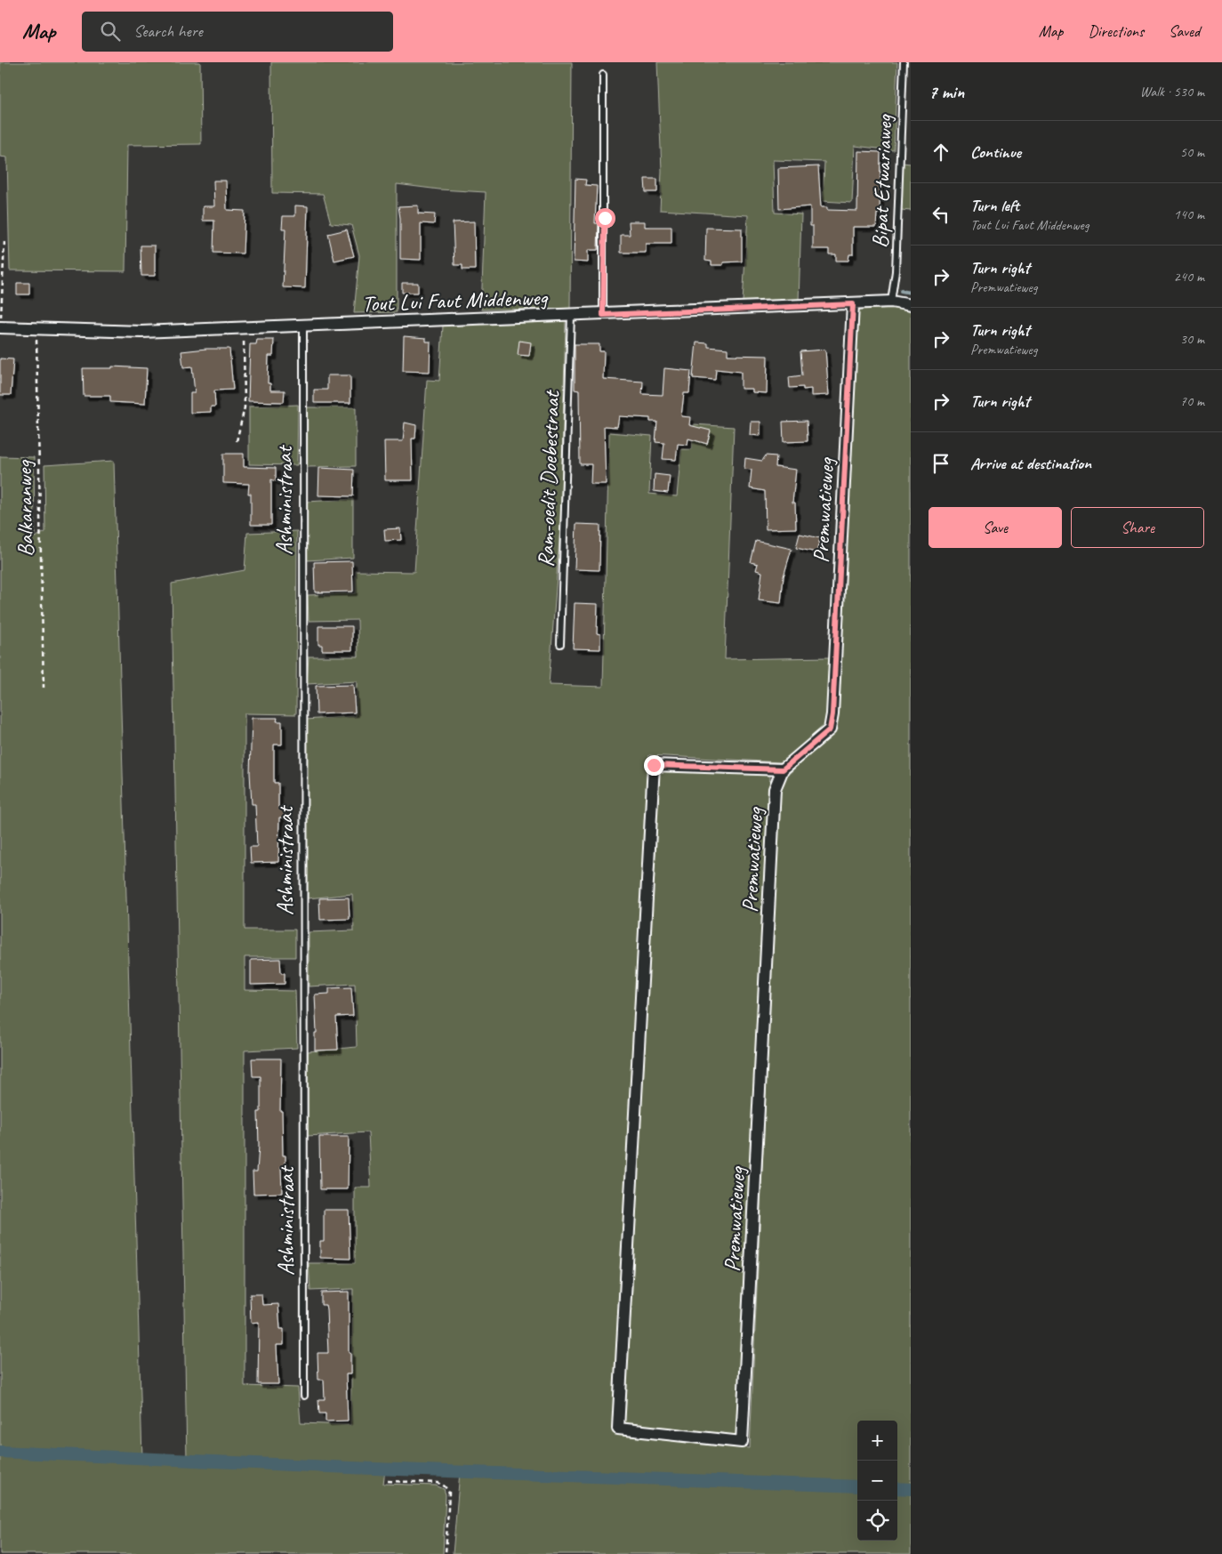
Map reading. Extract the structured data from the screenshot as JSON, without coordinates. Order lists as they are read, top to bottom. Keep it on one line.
{"streets":{"street":["Tout Lui Faut Middenweg","Premwatieweg"],"lane":["Bipat Etwariaweg","Ram-oedit Doebestraat","Ashministraat"],"path":["Balkaranweg"]},"crossings":[["Bipat Etwariaweg","Tout Lui Faut Middenweg"],["Tout Lui Faut Middenweg","Ram-oedit Doebestraat"],["Tout Lui Faut Middenweg","Ashministraat"],["Tout Lui Faut Middenweg","Balkaranweg"],["Tout Lui Faut Middenweg","Premwatieweg"]],"page":{"header":"Map","search":"Search here","nav":["Map","Directions","Saved"],"heading":["7 min","Walk · 530 m"],"list":[["Continue","50 m"],["Turn left","Tout Lui Faut Middenweg","140 m"],["Turn right","Premwatieweg","240 m"],["Turn right","Premwatieweg","30 m"],["Turn right","70 m"],"Arrive at destination"],"buttons":["Save","Share"],"map_buttons":["+","−"]}}
